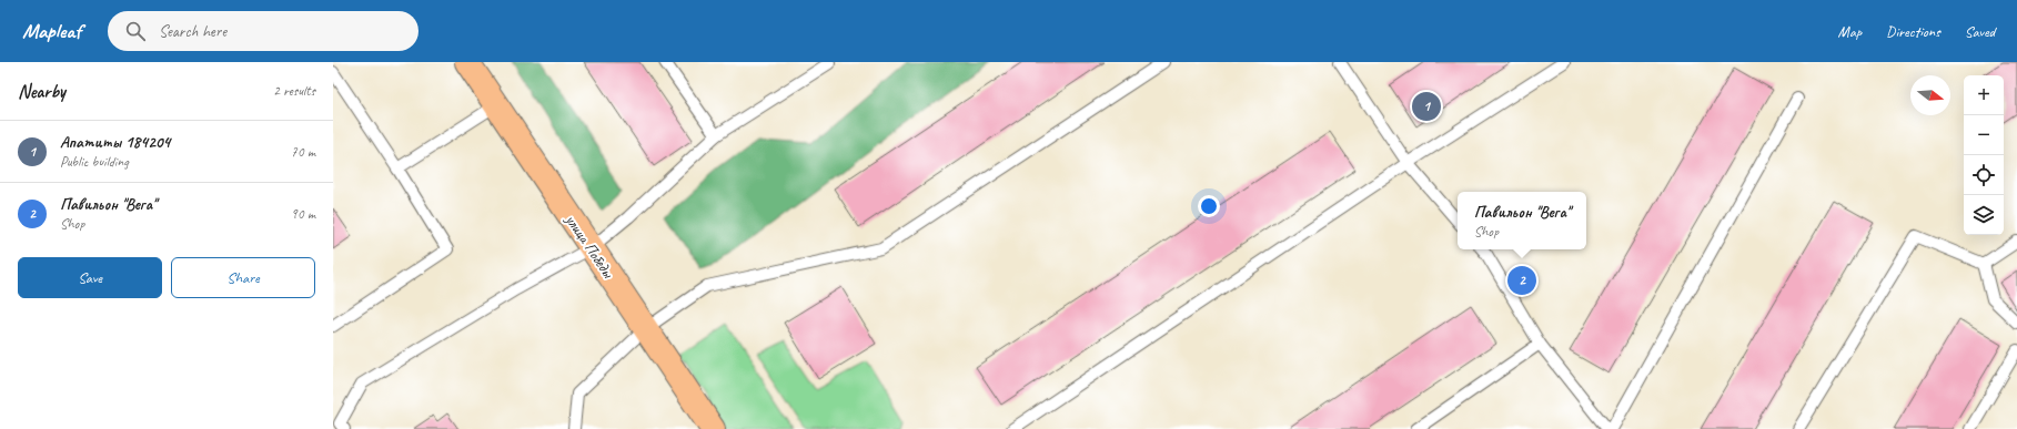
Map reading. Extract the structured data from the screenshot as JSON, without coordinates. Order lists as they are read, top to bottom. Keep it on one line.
{"streets":{"main road":["улица Победы"]},"north":"right","page":{"header":"Mapleaf","search":"Search here","nav":["Map","Directions","Saved"],"heading":["Nearby","2 results"],"map_buttons":["+","−"],"pins":["1","2"],"list":[{"mark":"1","name":"Апатиты 184204","note":"Public building","value":"70 m"},{"mark":"2","name":"Павильон \"Вега\"","note":"Shop","value":"90 m"}],"popup":["Павильон \"Вега\"","Shop"],"buttons":["Save","Share"]}}
